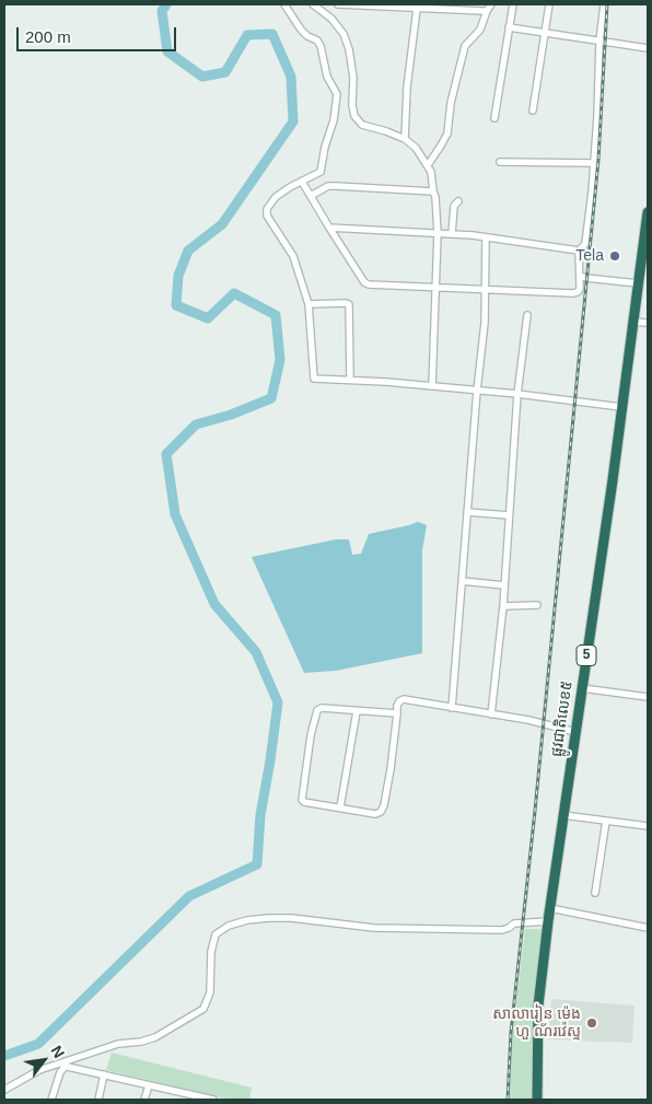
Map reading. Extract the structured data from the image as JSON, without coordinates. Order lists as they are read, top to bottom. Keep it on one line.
{"streets":{"highway":["5","ផ្លូវជាតិលេខ៥"]},"places":["Tela","សាលារៀន ម៉េង ហួ ណ័រវ៉េស្ទ"],"scale_bar":"200 m","north":"top right"}
